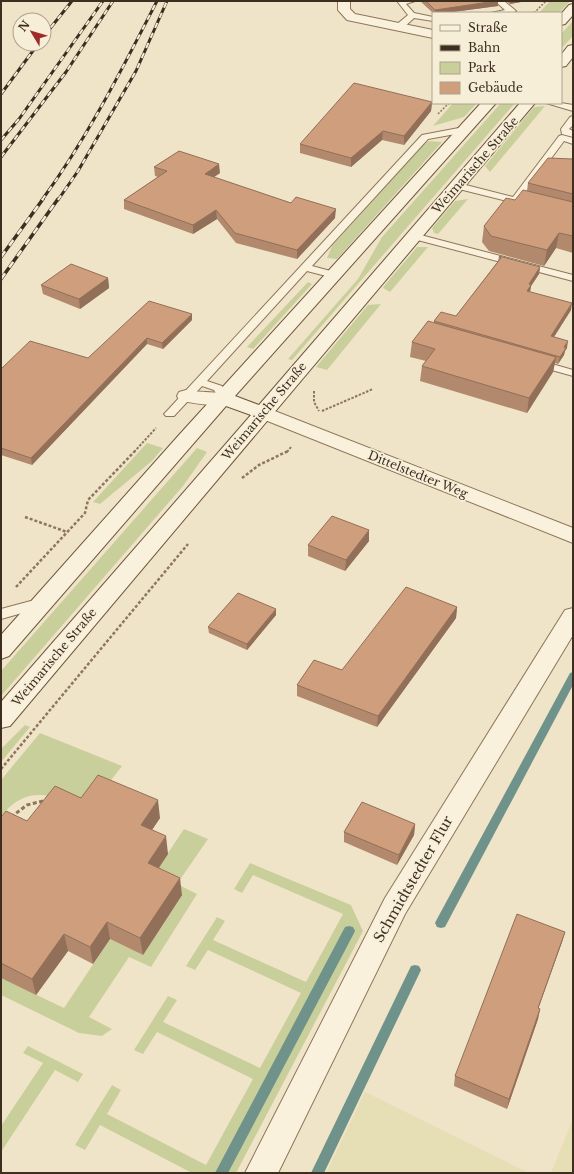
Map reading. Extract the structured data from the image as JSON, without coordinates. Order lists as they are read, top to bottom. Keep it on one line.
{"streets":{"main road":["Weimarische Straße","Dittelstedter Weg","Schmidtstedter Flur"]},"crossings":[["Weimarische Straße","Dittelstedter Weg"]],"legend":["Straße","Bahn","Park","Gebäude"],"north":"top left"}
